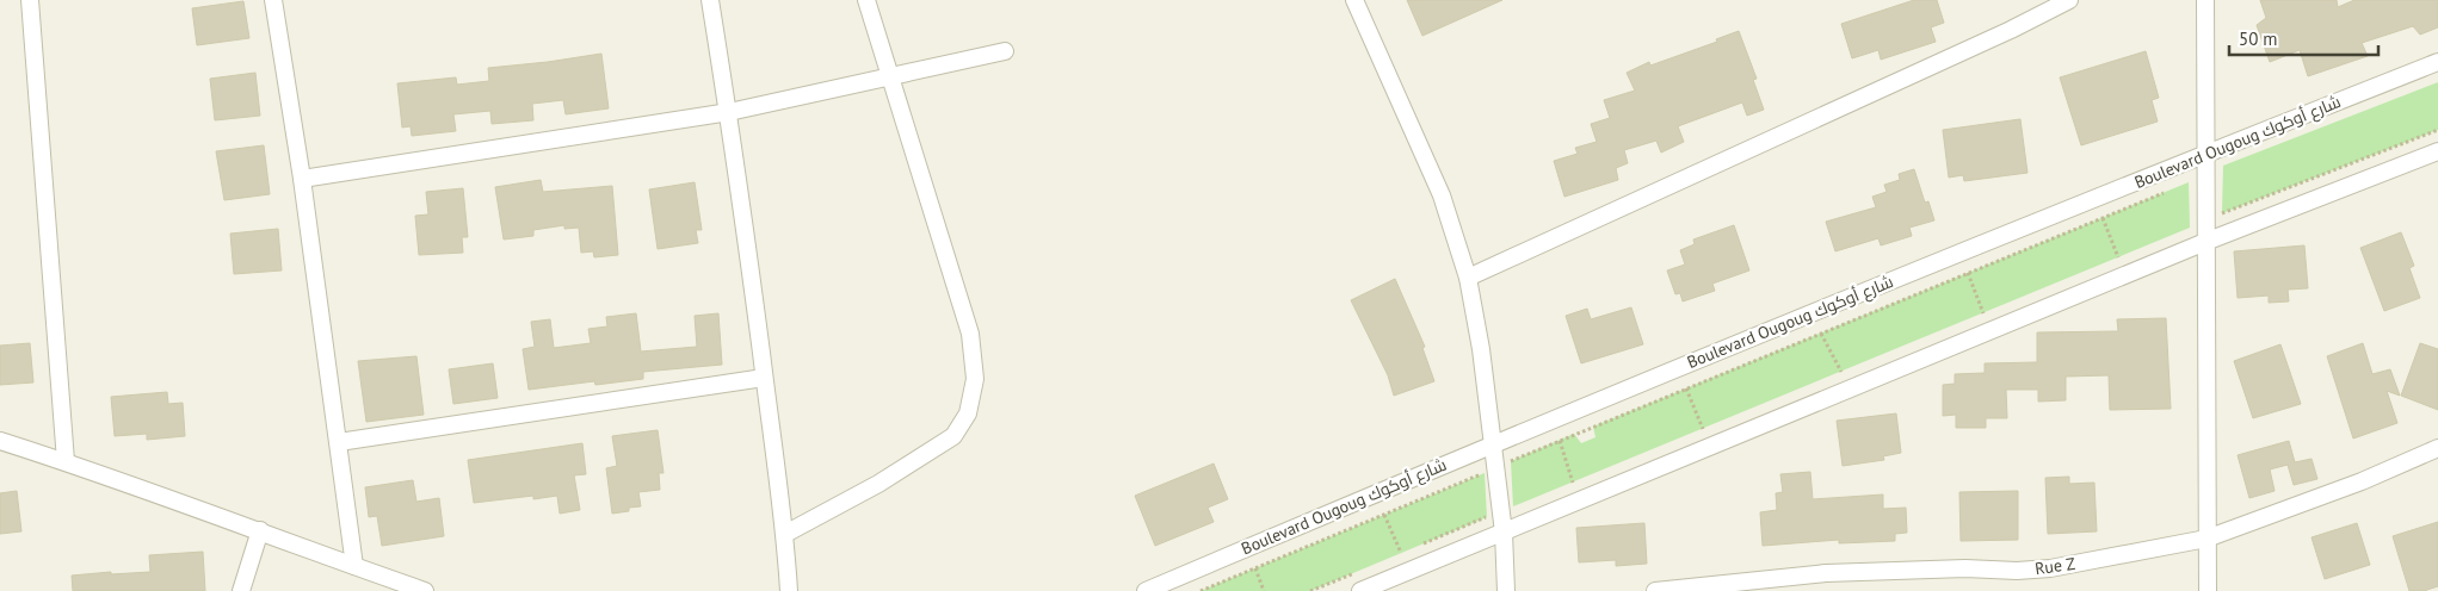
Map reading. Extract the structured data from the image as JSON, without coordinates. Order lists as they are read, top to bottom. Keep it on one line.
{"streets":{"street":["Boulevard Ougoug شارع أوكوك","Rue Z"]},"scale_bar":"50 m"}
